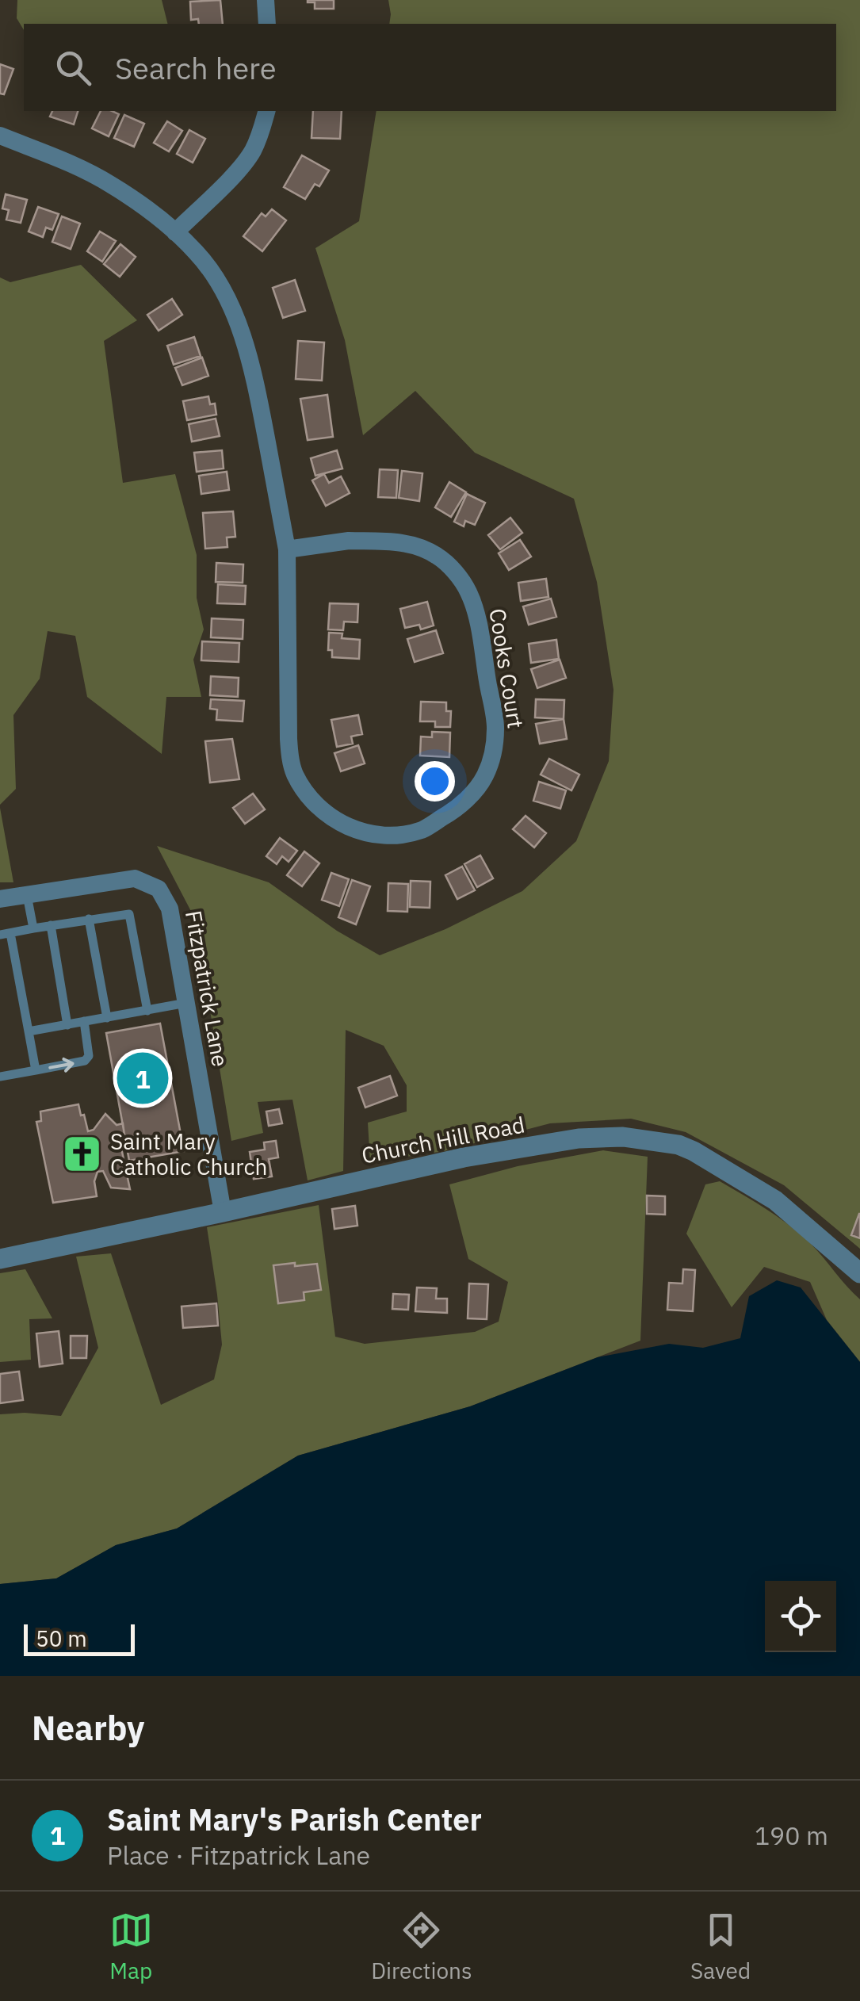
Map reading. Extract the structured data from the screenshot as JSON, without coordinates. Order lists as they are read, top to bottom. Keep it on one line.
{"streets":{"street":["Cooks Court","Fitzpatrick Lane","Church Hill Road"]},"crossings":[["Fitzpatrick Lane","Church Hill Road"]],"places":{"church":["Saint Mary Catholic Church"]},"scale_bar":"50 m","page":{"search":"Search here","pins":"1","scale":"50 m","heading":"Nearby","list":[{"mark":"1","name":"Saint Mary's Parish Center","note":"Place · Fitzpatrick Lane","value":"190 m"}],"nav":["Map","Directions","Saved"]}}
